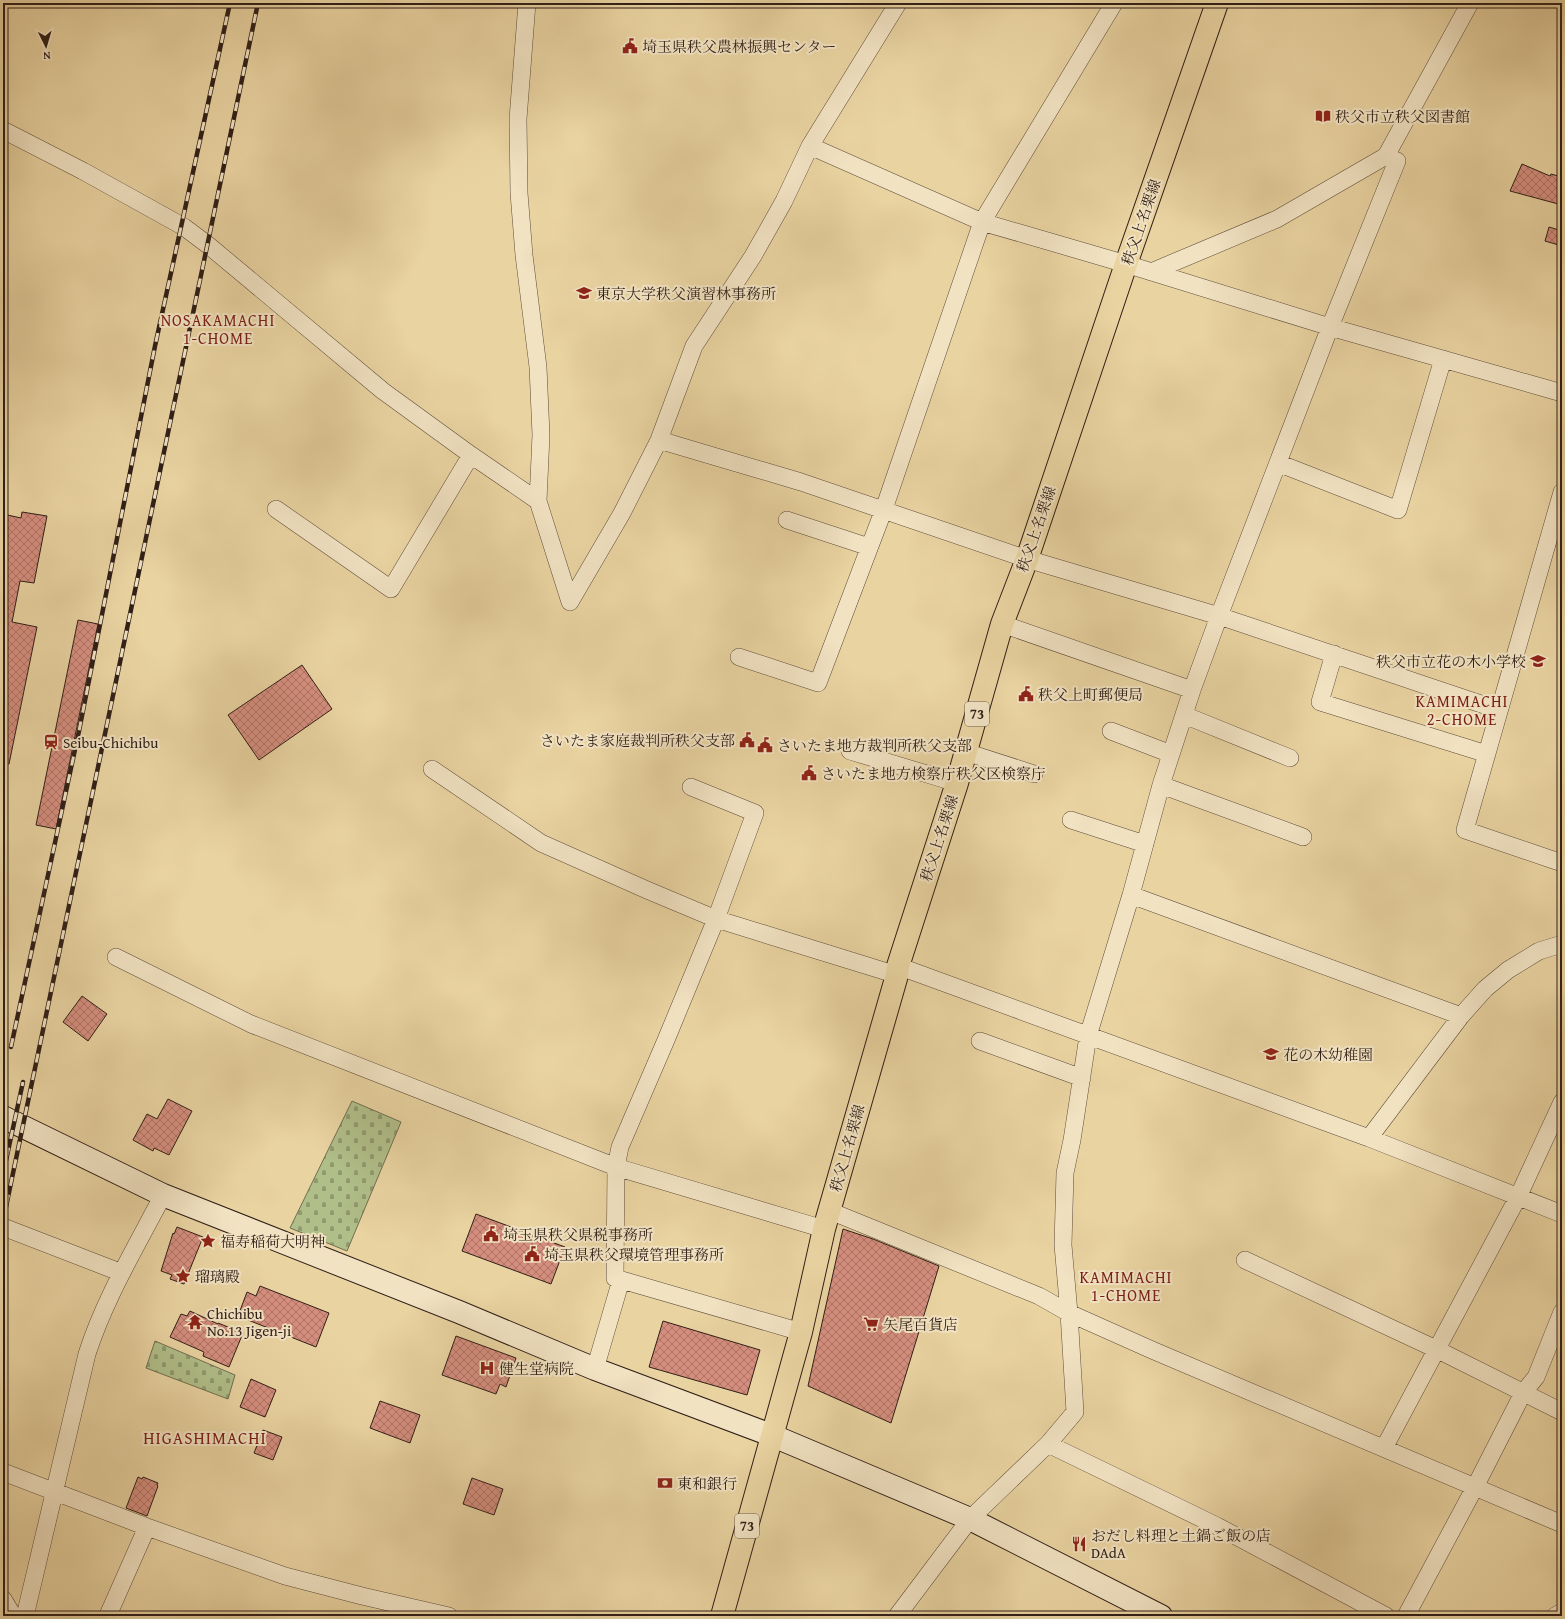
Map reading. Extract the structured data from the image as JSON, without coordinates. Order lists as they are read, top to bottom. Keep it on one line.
{"streets":{"main road":["秩父上名栗線","73"]},"districts":["NOSAKAMACHI 1-CHOME","KAMIMACHI 2-CHOME","KAMIMACHI 1-CHOME","HIGASHIMACHI"],"places":{"public building":["埼玉県秩父農林振興センター","秩父上町郵便局","さいたま家庭裁判所秩父支部","さいたま地方裁判所秩父支部","さいたま地方検察庁秩父区検察庁","埼玉県秩父県税事務所","埼玉県秩父環境管理事務所"],"library":["秩父市立秩父図書館"],"school or university":["東京大学秩父演習林事務所","秩父市立花の木小学校","花の木幼稚園"],"station":["Seibu-Chichibu"],"place":["福寿稲荷大明神","瑠璃殿"],"temple":["Chichibu No.13 Jigen-ji"],"supermarket":["矢尾百貨店"],"hospital":["健生堂病院"],"bank":["東和銀行"],"restaurant":["おだし料理と土鍋ご飯の店 DAdA"]},"north":"bottom"}
